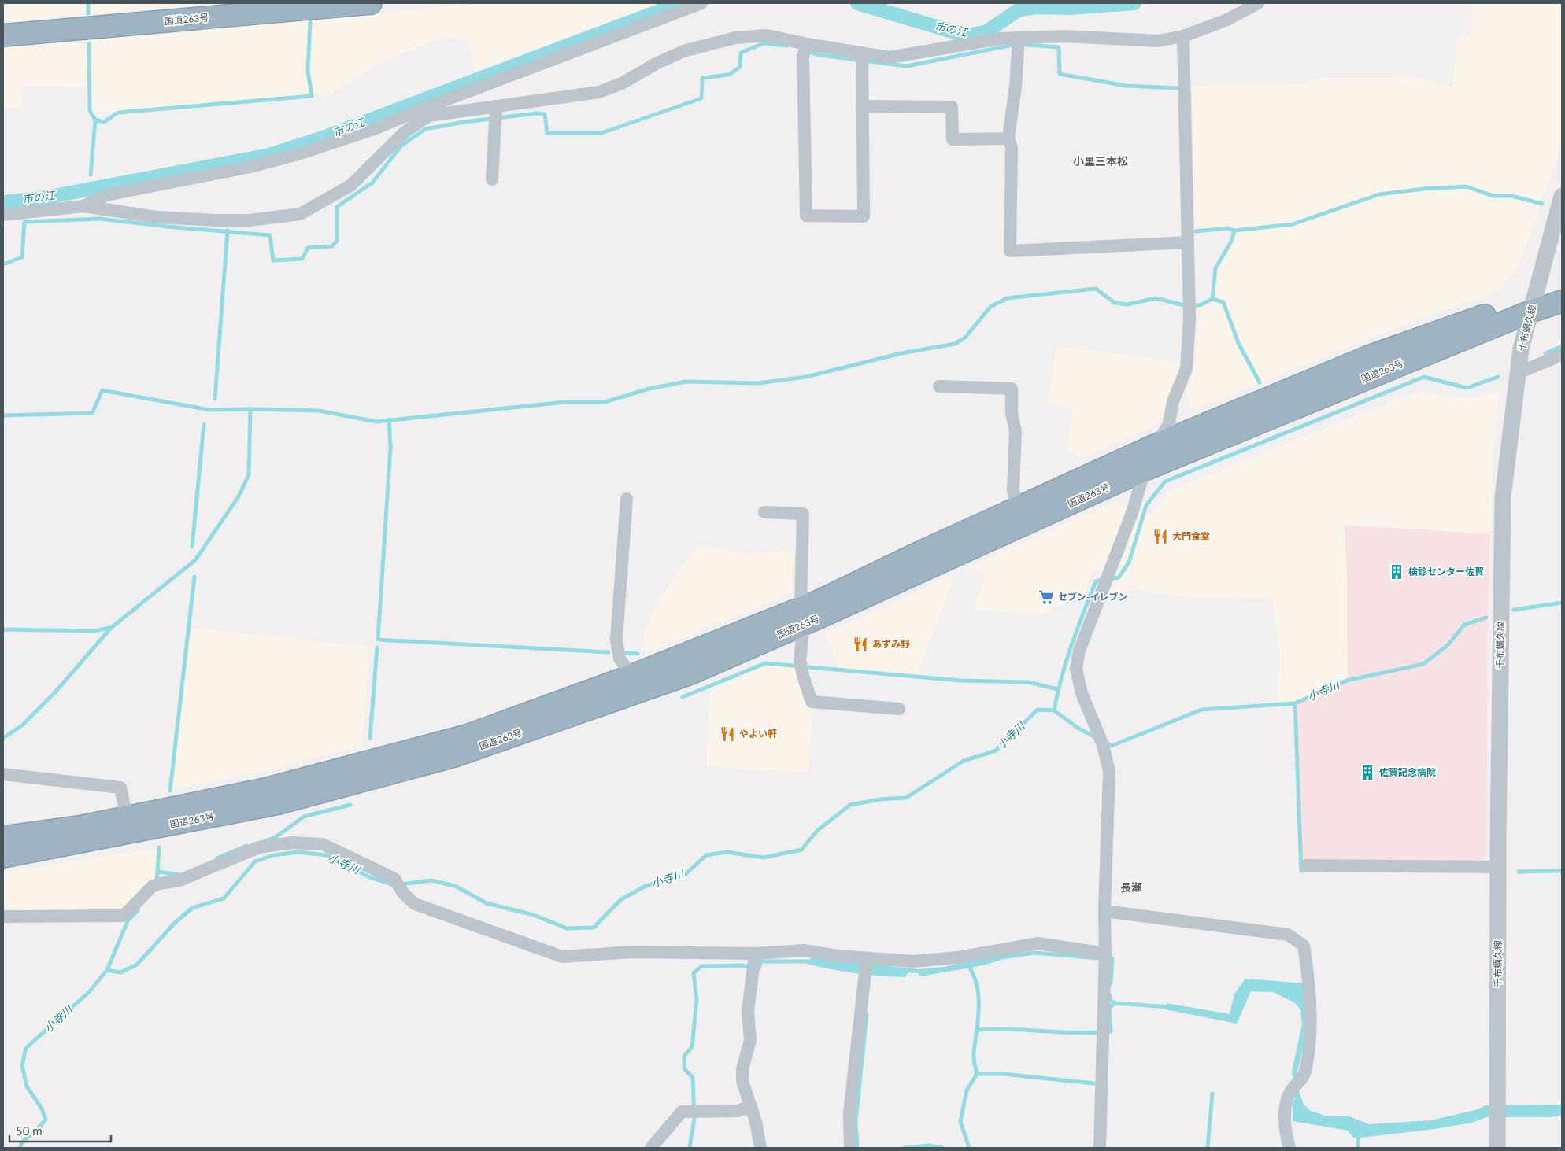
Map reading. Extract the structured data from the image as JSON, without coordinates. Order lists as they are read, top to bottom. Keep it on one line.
{"streets":{"highway":["国道263号"],"street":["千布蠣久線"]},"crossings":[["国道263号","千布蠣久線"]],"districts":["小里三本松","長瀬"],"water":["市の江","小寺川"],"places":{"restaurant":["大門食堂","あずみ野","やよい軒"],"building":["検診センター佐賀","佐賀記念病院"],"supermarket":["セブン-イレブン"]},"scale_bar":"50 m"}
